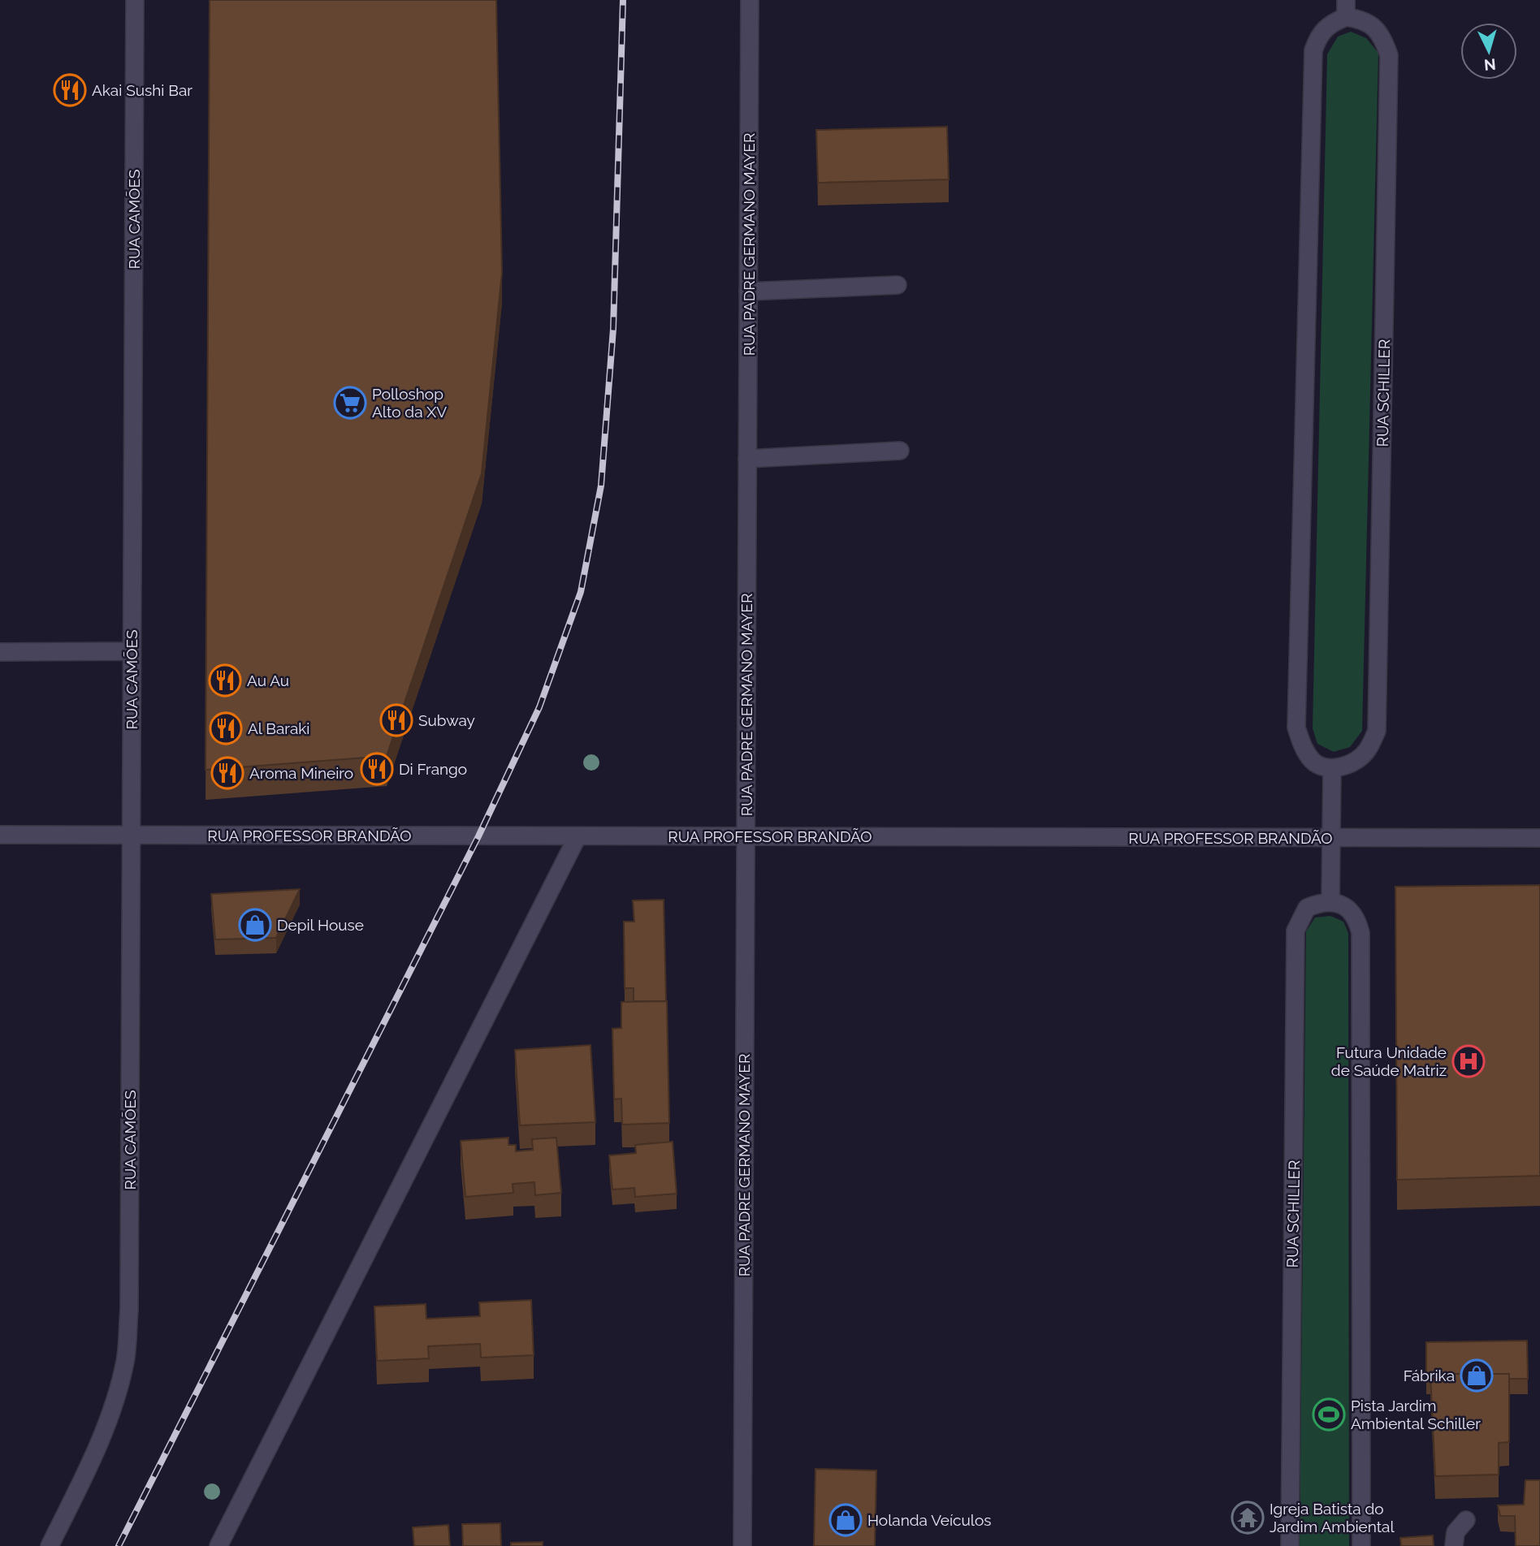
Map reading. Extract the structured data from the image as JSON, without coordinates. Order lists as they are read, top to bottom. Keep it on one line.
{"streets":{"street":["RUA CAMÕES","RUA PADRE GERMANO MAYER","RUA SCHILLER","RUA PROFESSOR BRANDÃO"]},"crossings":[["RUA CAMÕES","RUA PROFESSOR BRANDÃO"],["RUA PADRE GERMANO MAYER","RUA PROFESSOR BRANDÃO"]],"places":{"restaurant":["Akai Sushi Bar","Au Au","Subway","Al Baraki","Di Frango","Aroma Mineiro"],"supermarket":["Polloshop Alto da XV"],"shop":["Depil House","Fábrika","Holanda Veículos"],"hospital":["Futura Unidade de Saúde Matriz"],"sports":["Pista Jardim Ambiental Schiller"],"temple":["Igreja Batista do Jardim Ambiental"]},"north":"bottom"}
